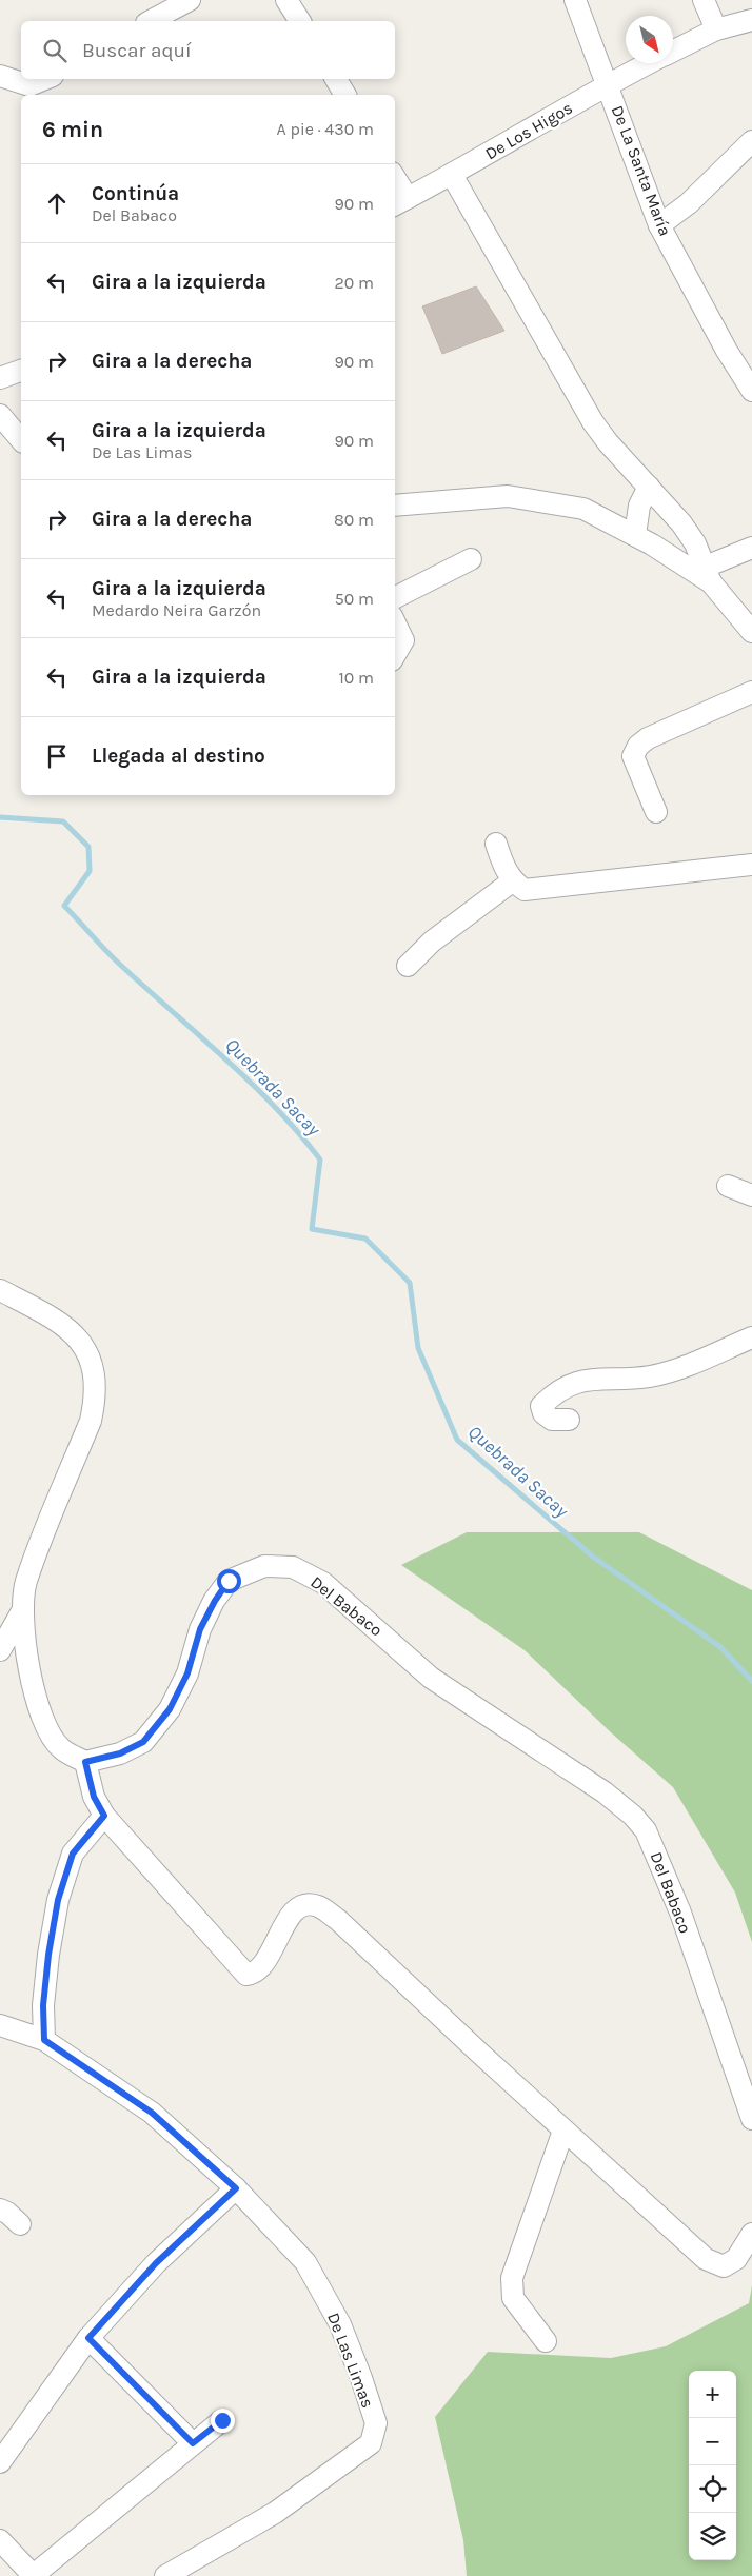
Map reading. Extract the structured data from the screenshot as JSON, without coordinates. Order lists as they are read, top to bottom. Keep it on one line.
{"streets":{"street":["De Los Higos","De La Santa María","Del Babaco","De Las Limas"]},"crossings":[["De Los Higos","De La Santa María"]],"water":["Quebrada Sacay"],"north":"bottom right","page":{"search":"Buscar aquí","heading":["6 min","A pie · 430 m"],"list":[["Continúa","Del Babaco","90 m"],["Gira a la izquierda","20 m"],["Gira a la derecha","90 m"],["Gira a la izquierda","De Las Limas","90 m"],["Gira a la derecha","80 m"],["Gira a la izquierda","Medardo Neira Garzón","50 m"],["Gira a la izquierda","10 m"],"Llegada al destino"],"map_buttons":["+","−"]}}
